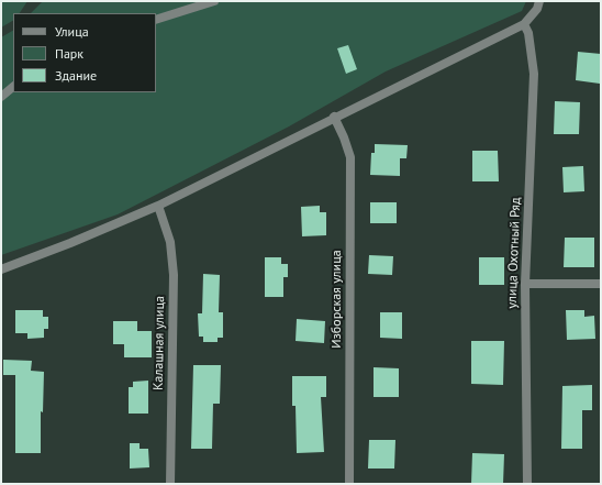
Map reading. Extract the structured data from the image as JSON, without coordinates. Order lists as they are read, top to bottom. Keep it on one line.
{"streets":{"street":["улица Охотный Ряд","Изборская улица","Калашная улица"]},"legend":["Улица","Парк","Здание"]}
